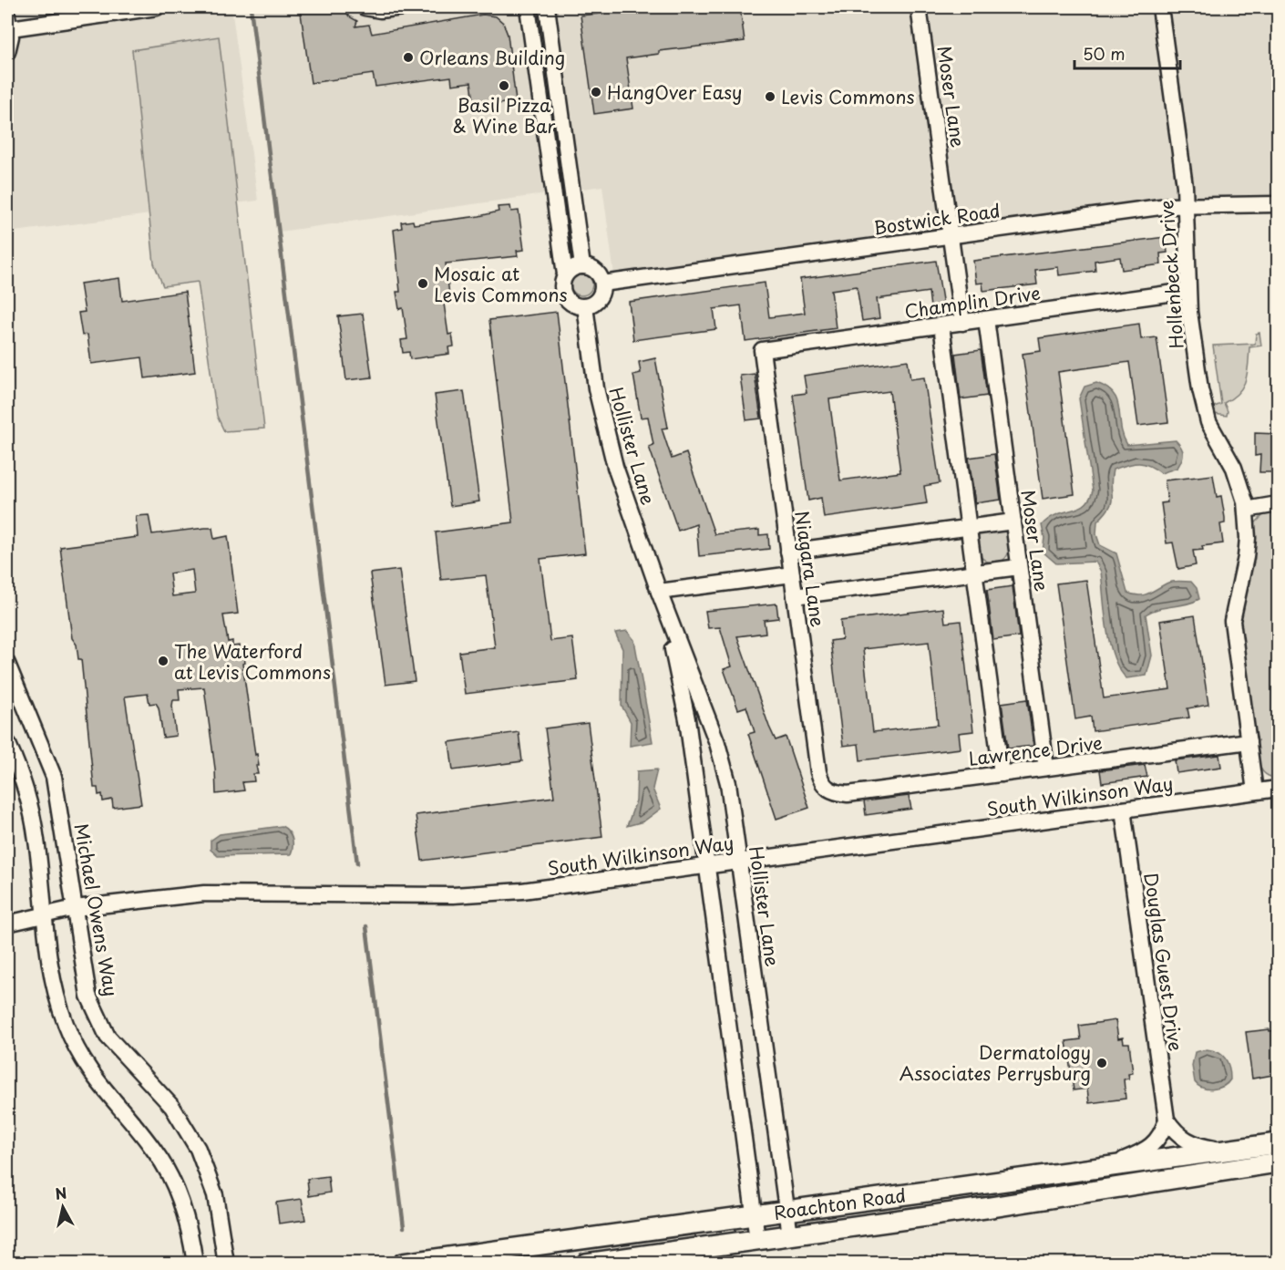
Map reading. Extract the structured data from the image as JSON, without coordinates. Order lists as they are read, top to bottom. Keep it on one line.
{"streets":{"street":["Moser Lane","Bostwick Road","Hollenbeck Drive","Champlin Drive","Hollister Lane","Niagara Lane","Lawrence Drive","South Wilkinson Way","Michael Owens Way","Douglas Guest Drive","Roachton Road"]},"crossings":[["Moser Lane","Bostwick Road"],["Moser Lane","Champlin Drive"],["Moser Lane","Lawrence Drive"],["Bostwick Road","Hollenbeck Drive"],["Bostwick Road","Hollister Lane"],["Hollenbeck Drive","Champlin Drive"],["Hollenbeck Drive","Lawrence Drive"],["Hollenbeck Drive","South Wilkinson Way"],["Champlin Drive","Niagara Lane"],["Hollister Lane","South Wilkinson Way"],["Hollister Lane","Roachton Road"],["Niagara Lane","Lawrence Drive"],["South Wilkinson Way","Michael Owens Way"],["South Wilkinson Way","Douglas Guest Drive"]],"places":["Orleans Building","Basil Pizza & Wine Bar","HangOver Easy","Levis Commons","Mosaic at Levis Commons","The Waterford at Levis Commons","Dermatology Associates Perrysburg"],"scale_bar":"50 m","north":"top"}
